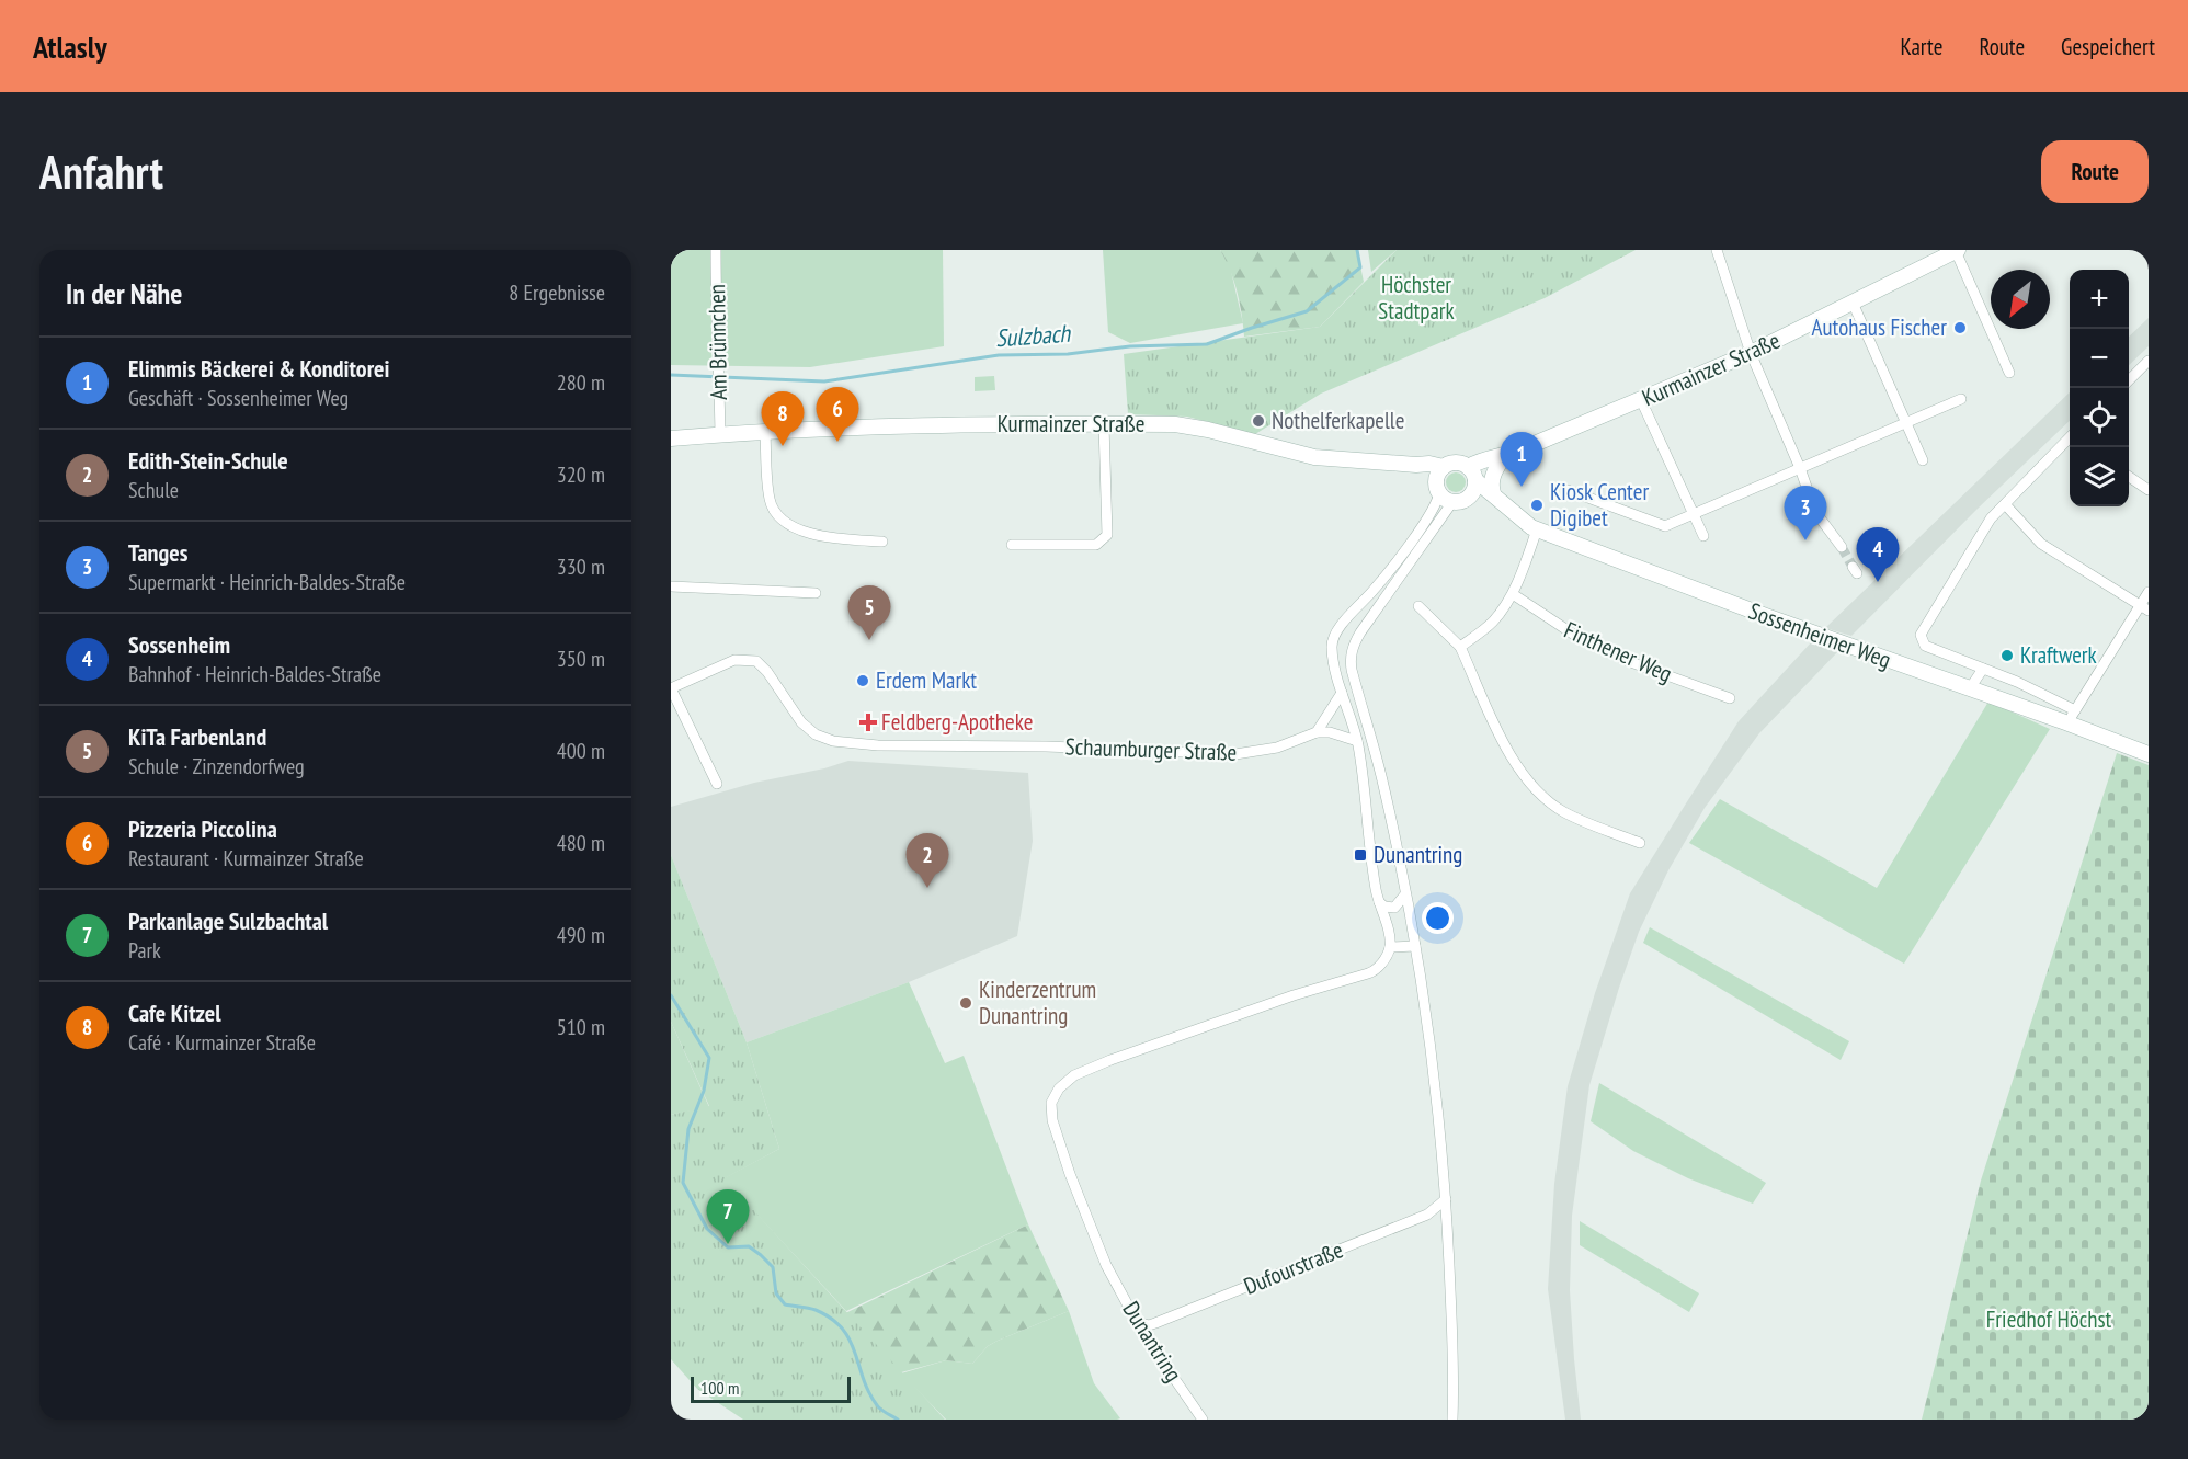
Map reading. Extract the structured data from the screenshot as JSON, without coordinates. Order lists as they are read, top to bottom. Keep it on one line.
{"streets":{"main road":["Kurmainzer Straße","Sossenheimer Weg"],"street":["Am Brünnchen","Finthener Weg","Schaumburger Straße","Dufourstraße","Dunantring"]},"crossings":[["Am Brünnchen","Kurmainzer Straße"],["Kurmainzer Straße","Sossenheimer Weg"],["Dufourstraße","Dunantring"]],"water":["Sulzbach"],"parks":["Höchster Stadtpark","Friedhof Höchst"],"places":{"other":["Autohaus Fischer","Nothelferkapelle","Kiosk Center Digibet","Kraftwerk","Erdem Markt","Kinderzentrum Dunantring"],"health":["Feldberg-Apotheke"],"transit":["Dunantring"]},"scale_bar":"100 m","north":"bottom left","page":{"header":"Atlasly","nav":["Karte","Route","Gespeichert"],"buttons":"Route","title":"Anfahrt","heading":["In der Nähe","8 Ergebnisse"],"map_buttons":["+","−"],"list":[{"mark":"1","name":"Elimmis Bäckerei & Konditorei","note":"Geschäft · Sossenheimer Weg","value":"280 m"},{"mark":"2","name":"Edith-Stein-Schule","note":"Schule","value":"320 m"},{"mark":"3","name":"Tanges","note":"Supermarkt · Heinrich-Baldes-Straße","value":"330 m"},{"mark":"4","name":"Sossenheim","note":"Bahnhof · Heinrich-Baldes-Straße","value":"350 m"},{"mark":"5","name":"KiTa Farbenland","note":"Schule · Zinzendorfweg","value":"400 m"},{"mark":"6","name":"Pizzeria Piccolina","note":"Restaurant · Kurmainzer Straße","value":"480 m"},{"mark":"7","name":"Parkanlage Sulzbachtal","note":"Park","value":"490 m"},{"mark":"8","name":"Cafe Kitzel","note":"Café · Kurmainzer Straße","value":"510 m"}],"pins":["6","8","1","3","4","5","2","7"],"scale":"100 m"}}
